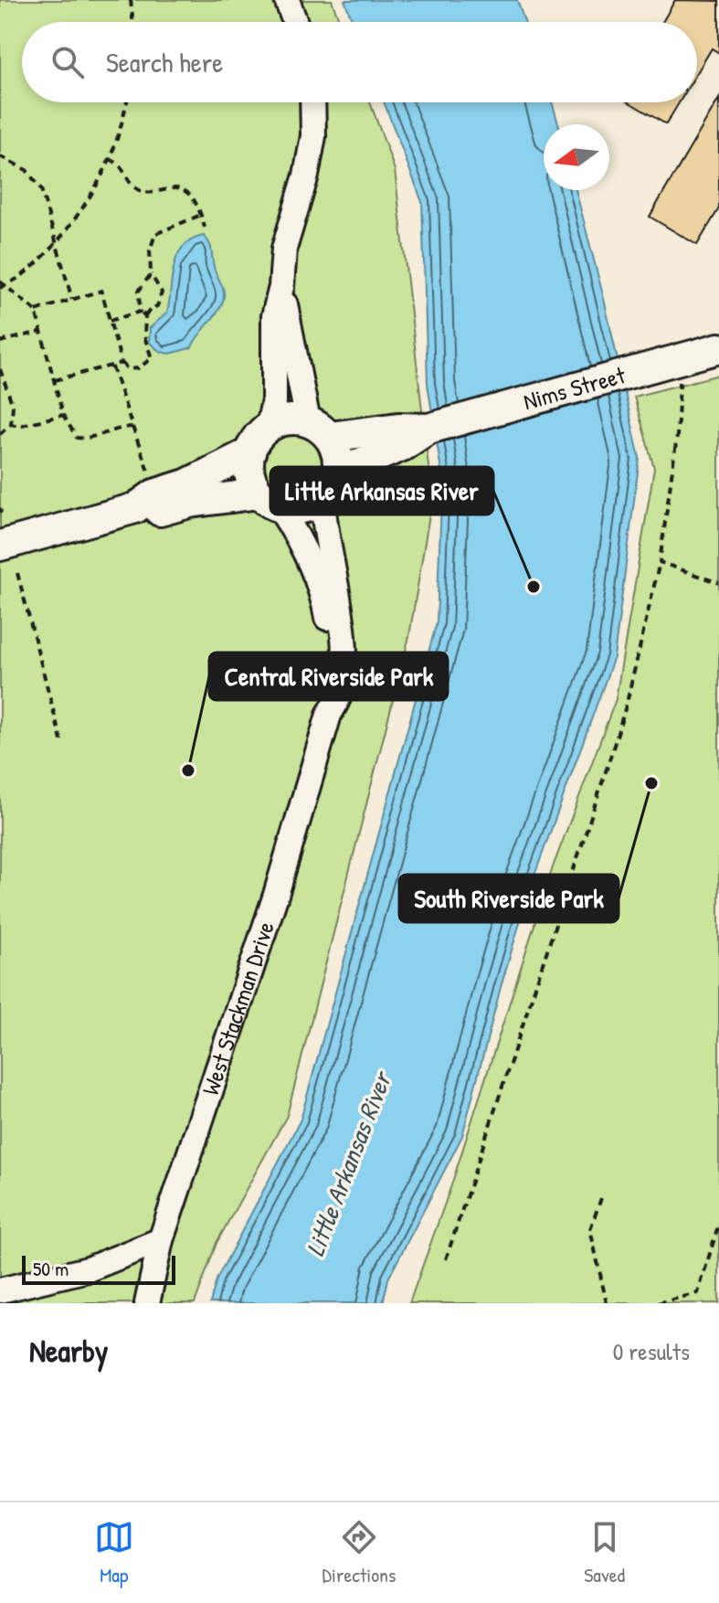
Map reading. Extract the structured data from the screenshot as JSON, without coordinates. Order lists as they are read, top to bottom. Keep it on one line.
{"streets":{"street":["Nims Street","West Stackman Drive"]},"crossings":[["Nims Street","West Stackman Drive"]],"water":["Little Arkansas River"],"places":["Little Arkansas River","Central Riverside Park","South Riverside Park"],"scale_bar":"50 m","north":"left","page":{"search":"Search here","scale":"50 m","heading":["Nearby","0 results"],"nav":["Map","Directions","Saved"]}}
